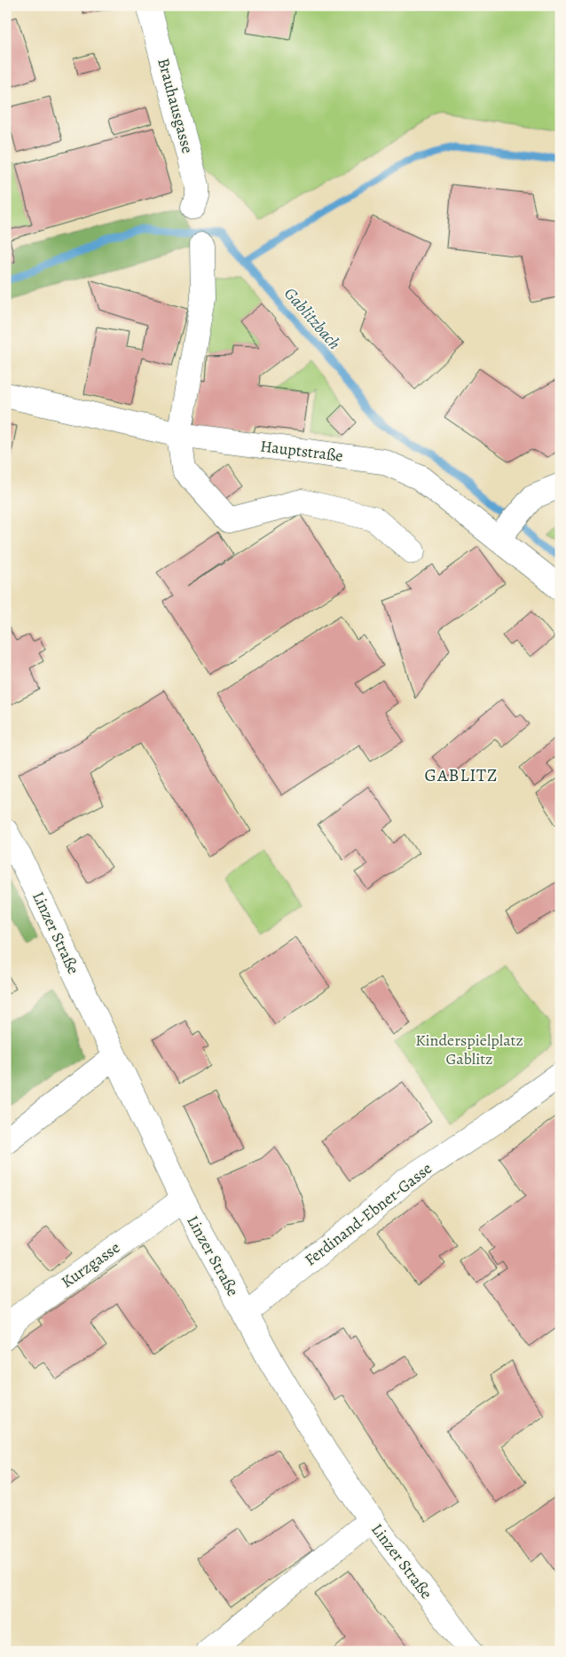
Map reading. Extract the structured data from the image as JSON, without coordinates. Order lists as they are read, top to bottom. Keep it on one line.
{"streets":{"street":["Brauhausgasse","Hauptstraße","Linzer Straße","Ferdinand-Ebner-Gasse","Kurzgasse"]},"crossings":[["Linzer Straße","Ferdinand-Ebner-Gasse"],["Linzer Straße","Kurzgasse"]],"districts":["GABLITZ"],"water":["Gablitzbach"],"parks":["Kinderspielplatz Gablitz"]}
